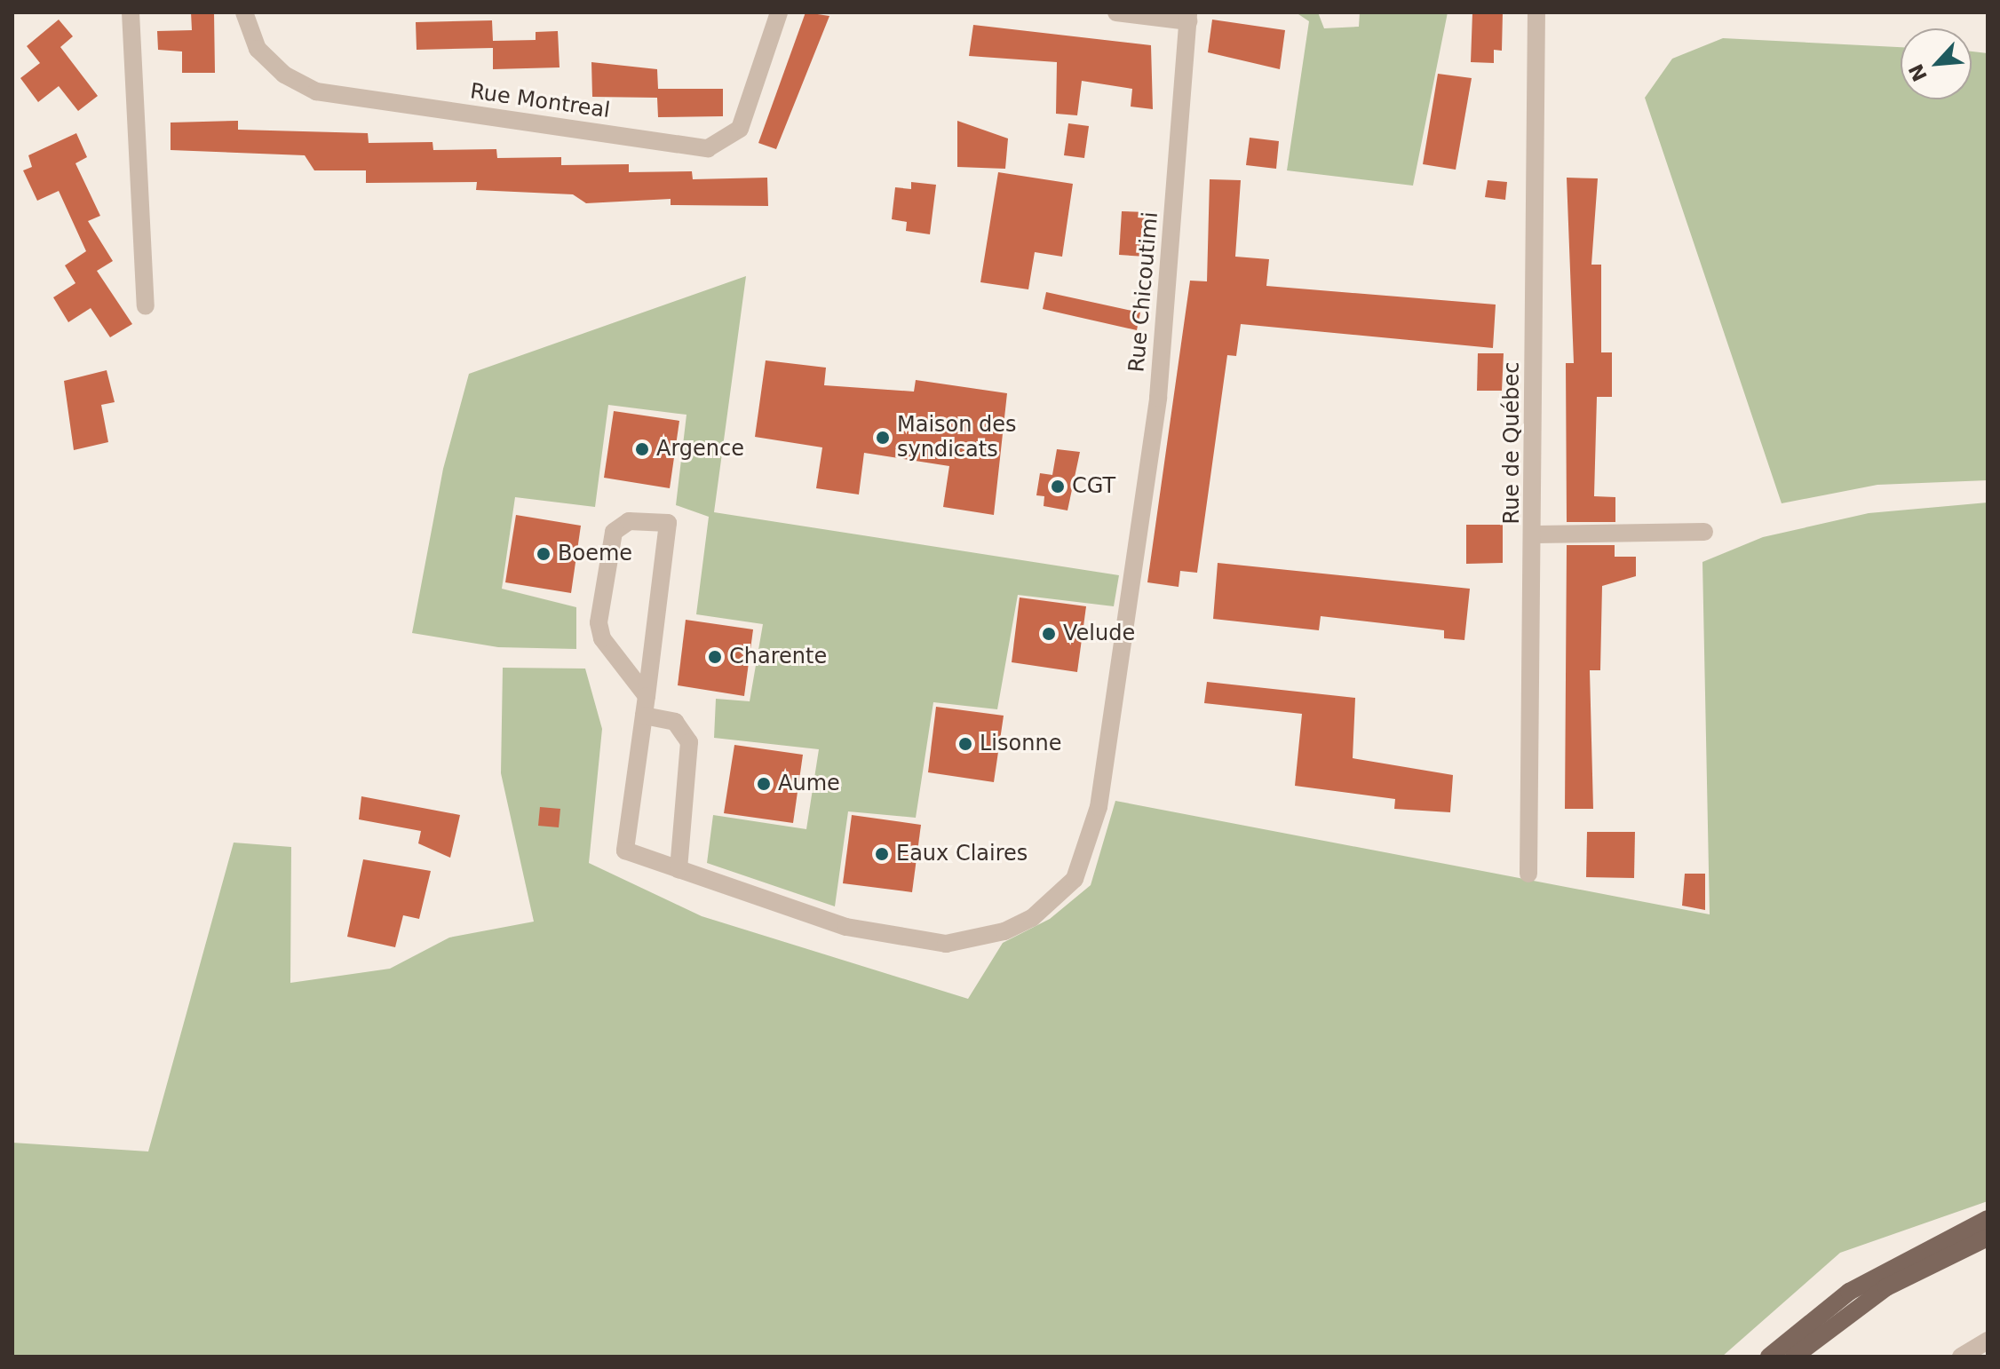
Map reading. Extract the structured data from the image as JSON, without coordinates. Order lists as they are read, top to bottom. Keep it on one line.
{"streets":{"street":["Rue Montreal","Rue Chicoutimi","Rue de Québec"]},"places":["Maison des syndicats","Argence","CGT","Boeme","Velude","Charente","Lisonne","Aume","Eaux Claires"],"north":"bottom left"}
